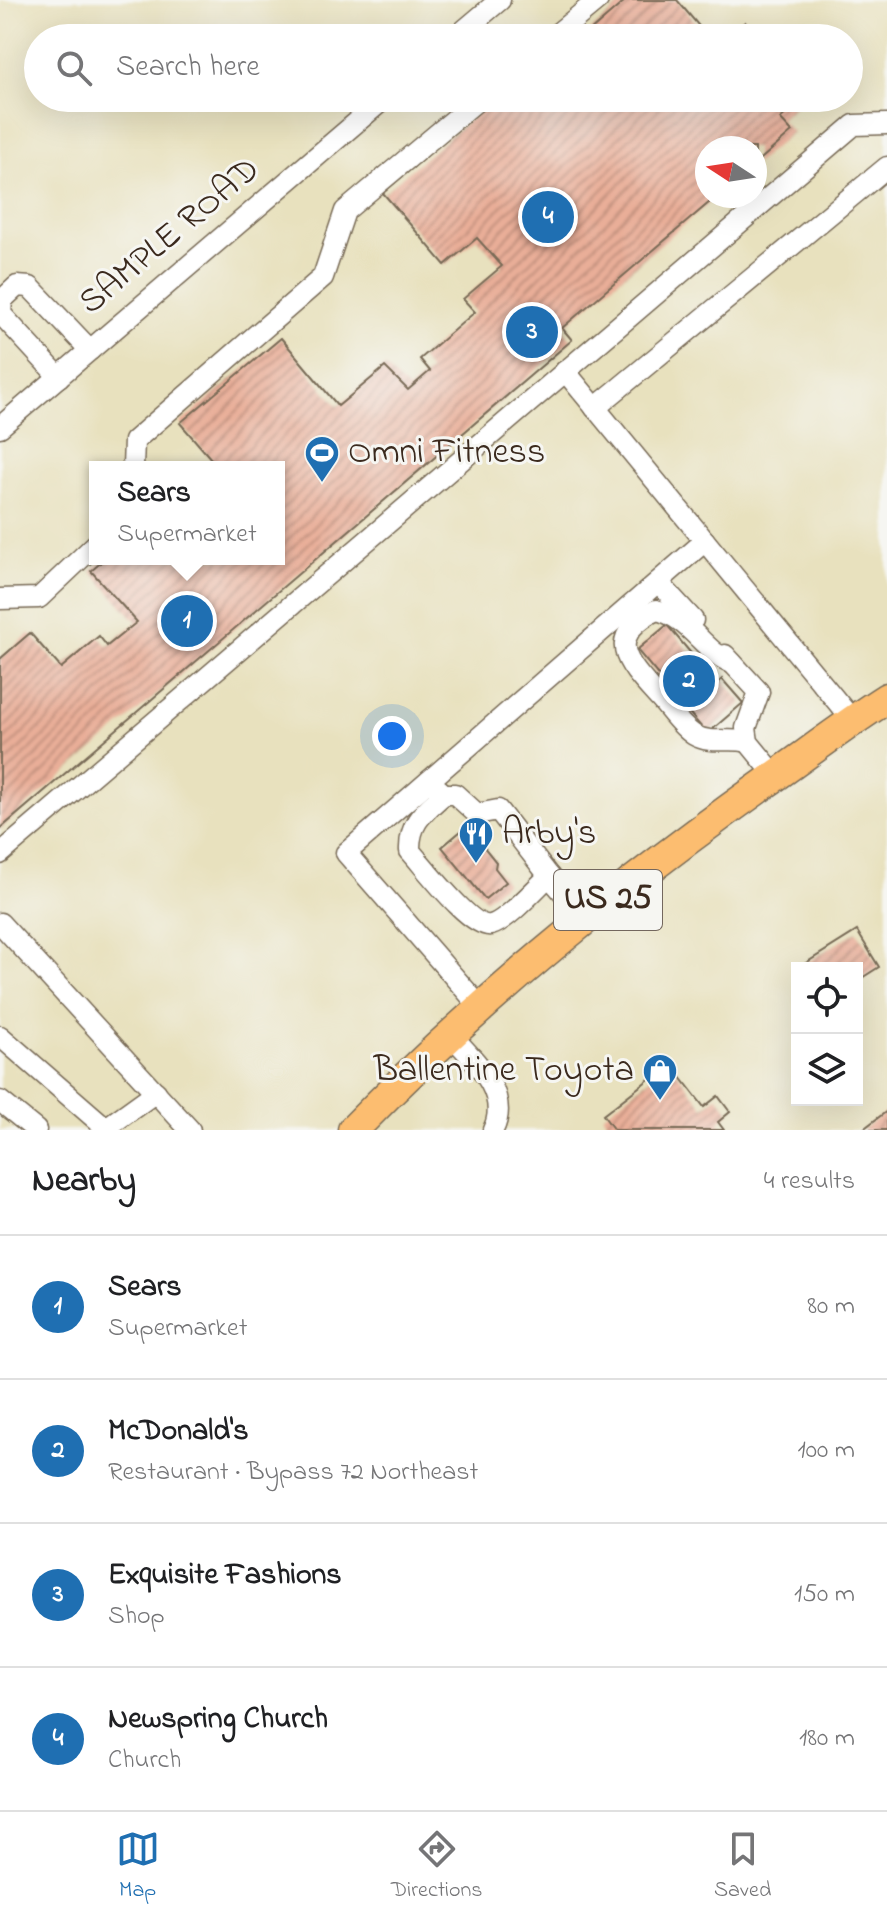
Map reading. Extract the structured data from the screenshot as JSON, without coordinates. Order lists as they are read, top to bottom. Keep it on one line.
{"streets":{"highway":["US 25"],"street":["SAMPLE ROAD"]},"places":{"sports":["Omni Fitness"],"restaurant":["Arby's"],"shop":["Ballentine Toyota"]},"north":"left","page":{"search":"Search here","pins":["4","3","1","2"],"popup":["Sears","Supermarket"],"heading":["Nearby","4 results"],"list":[{"mark":"1","name":"Sears","note":"Supermarket","value":"80 m"},{"mark":"2","name":"McDonald's","note":"Restaurant · Bypass 72 Northeast","value":"100 m"},{"mark":"3","name":"Exquisite Fashions","note":"Shop","value":"150 m"},{"mark":"4","name":"Newspring Church","note":"Church","value":"180 m"}],"nav":["Map","Directions","Saved"]}}
